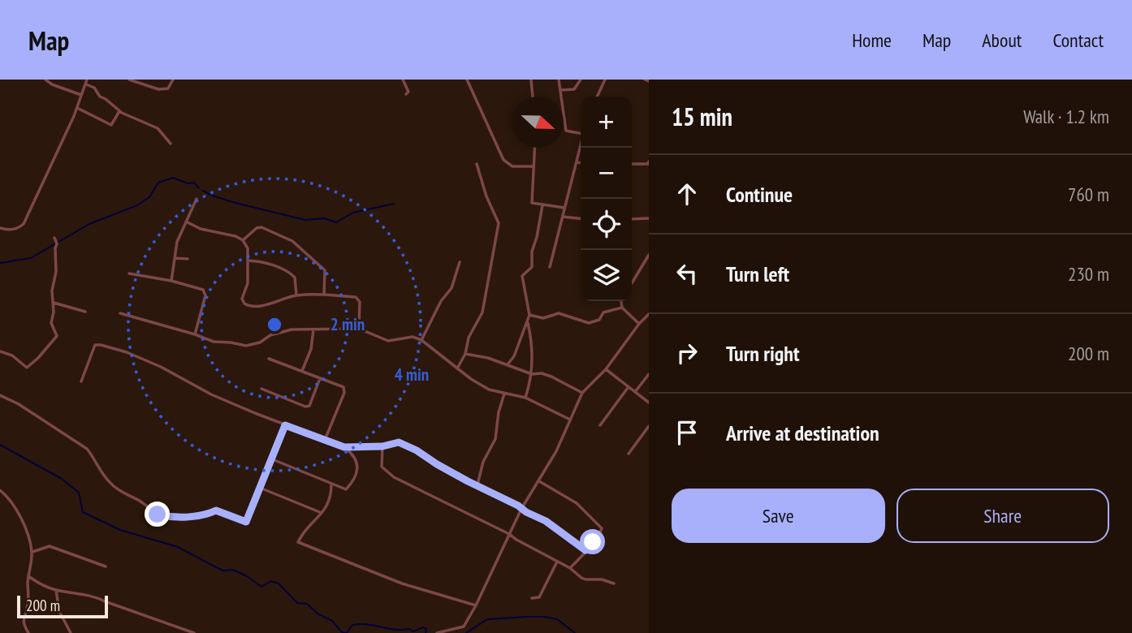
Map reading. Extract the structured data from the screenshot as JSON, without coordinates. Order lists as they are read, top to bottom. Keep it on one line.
{"scale_bar":"200 m","north":"right","page":{"header":"Map","nav":["Home","Map","About","Contact"],"heading":["15 min","Walk · 1.2 km"],"map_buttons":["+","−"],"list":[["Continue","760 m"],["Turn left","230 m"],["Turn right","200 m"],"Arrive at destination"],"buttons":["Save","Share"],"scale":"200 m"},"rings":["2 min","4 min"]}
